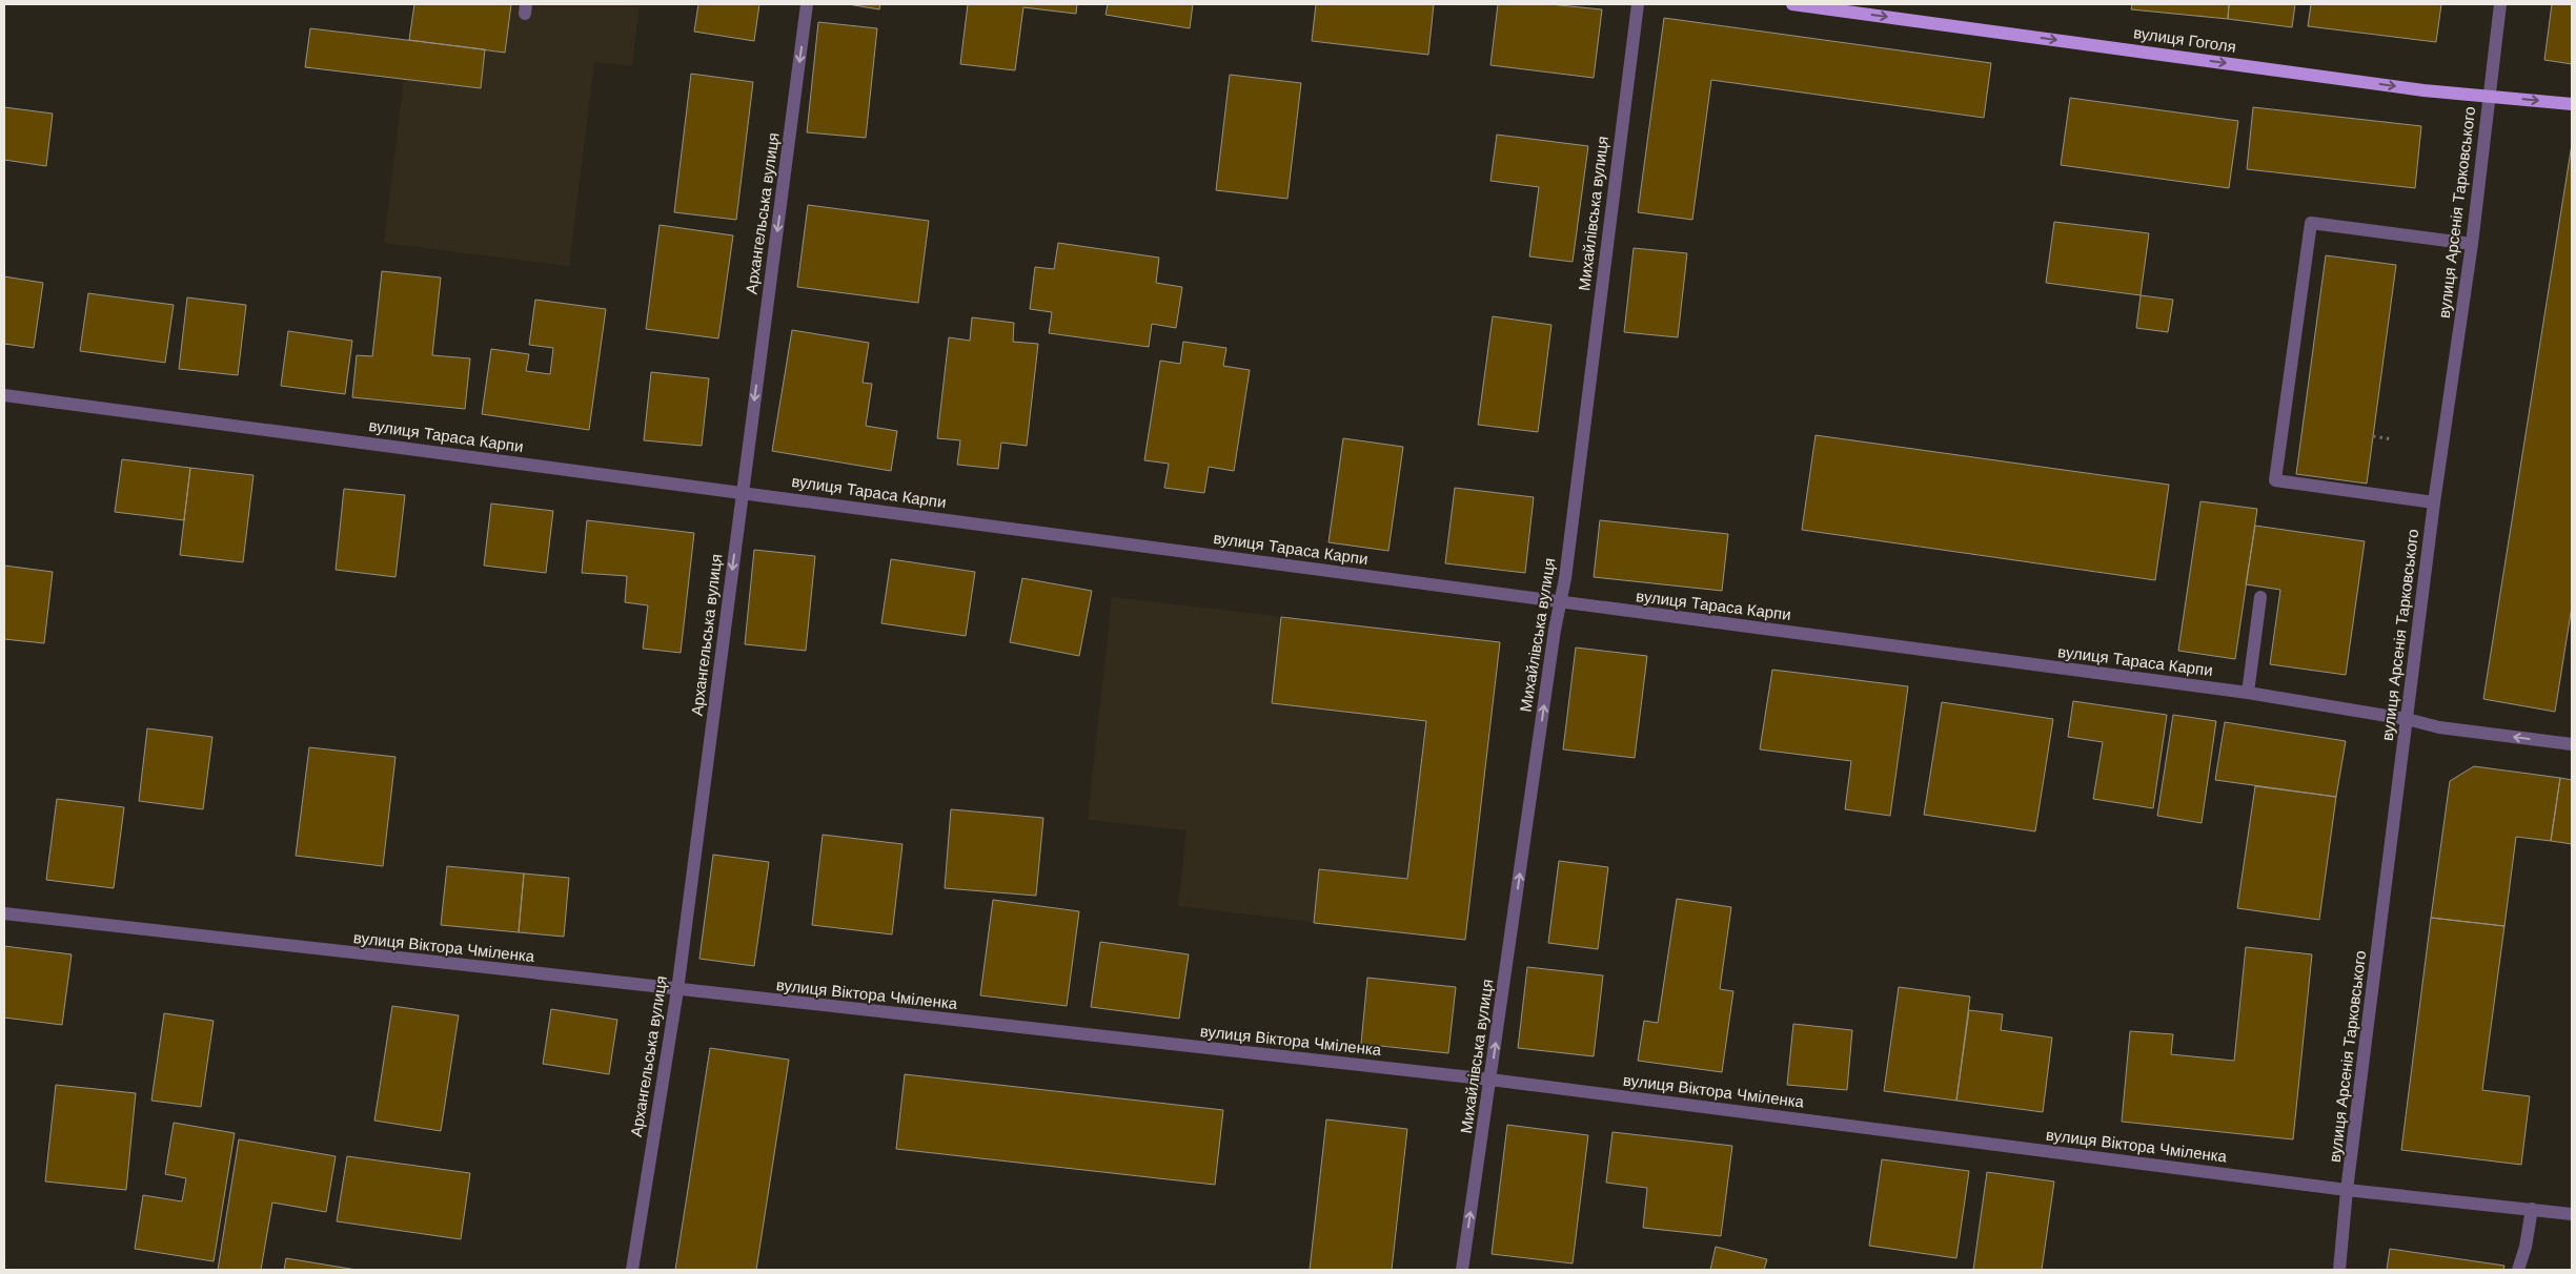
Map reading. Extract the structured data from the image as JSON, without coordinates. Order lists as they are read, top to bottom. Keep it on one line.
{"streets":{"main road":["вулиця Гоголя"],"street":["вулиця Арсенія Тарковського","Архангельська вулиця","Михайлівська вулиця","вулиця Тараса Карпи","вулиця Віктора Чміленка"]},"crossings":[["вулиця Гоголя","вулиця Арсенія Тарковського"],["вулиця Арсенія Тарковського","вулиця Тараса Карпи"],["вулиця Арсенія Тарковського","вулиця Віктора Чміленка"],["Архангельська вулиця","вулиця Тараса Карпи"],["Архангельська вулиця","вулиця Віктора Чміленка"],["Михайлівська вулиця","вулиця Тараса Карпи"],["Михайлівська вулиця","вулиця Віктора Чміленка"]],"one_way":["вулиця Гоголя","Архангельська вулиця","Михайлівська вулиця"]}
